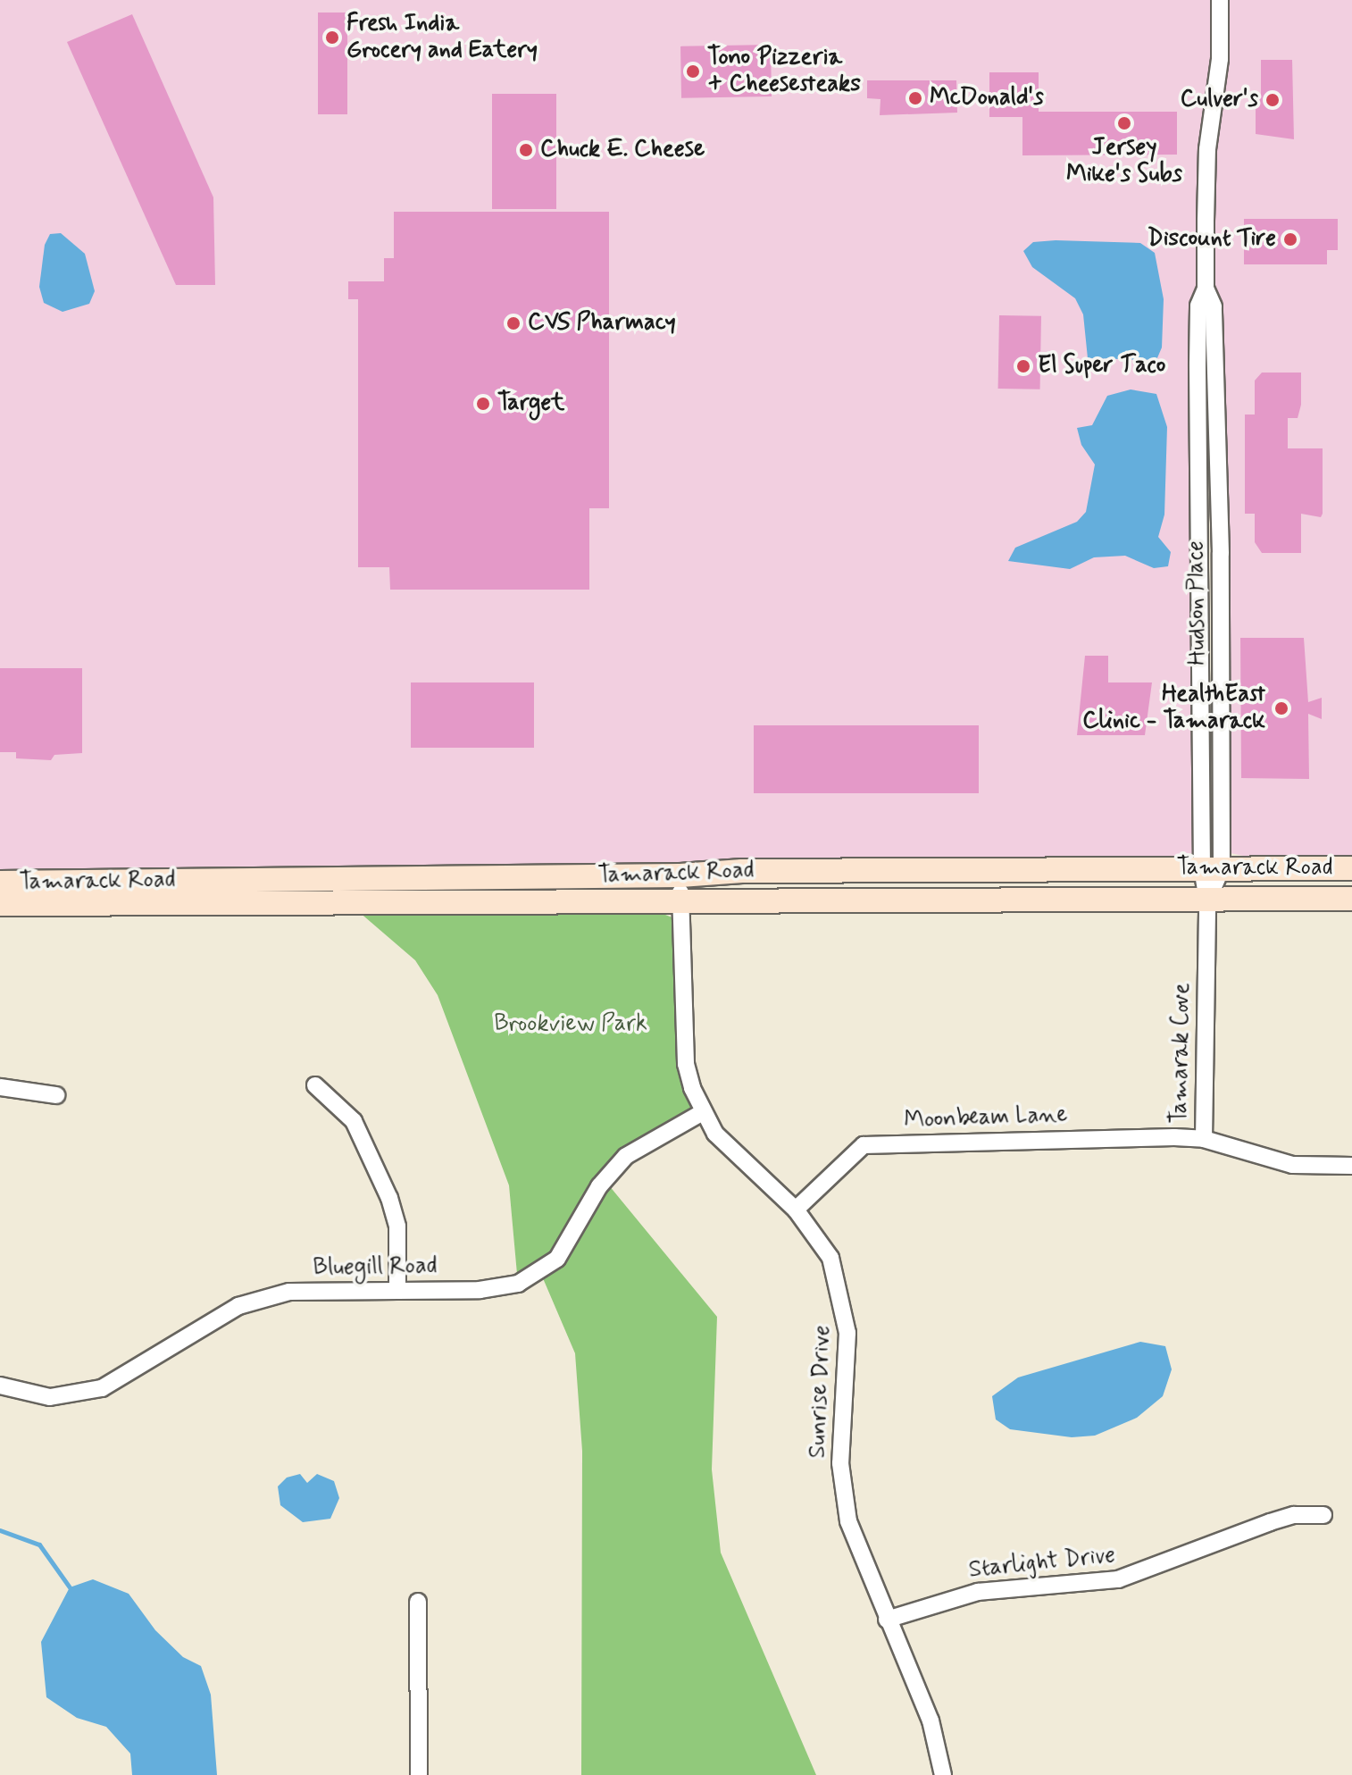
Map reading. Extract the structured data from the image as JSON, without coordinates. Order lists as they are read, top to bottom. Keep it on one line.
{"streets":{"street":["Hudson Place","Tamarack Road","Tamarak Cove","Moonbeam Lane","Bluegill Road","Sunrise Drive","Starlight Drive"]},"crossings":[["Hudson Place","Tamarack Road"],["Hudson Place","Tamarak Cove"],["Tamarack Road","Tamarak Cove"],["Tamarack Road","Sunrise Drive"],["Tamarak Cove","Moonbeam Lane"],["Moonbeam Lane","Sunrise Drive"],["Bluegill Road","Sunrise Drive"],["Sunrise Drive","Starlight Drive"]],"parks":["Brookview Park"],"places":["Fresh India Grocery and Eatery","Tono Pizzeria + Cheesesteaks","McDonald's","Culver's","Jersey Mike's Subs","Chuck E. Cheese","Discount Tire","CVS Pharmacy","El Super Taco","Target","HealthEast Clinic - Tamarack"]}
